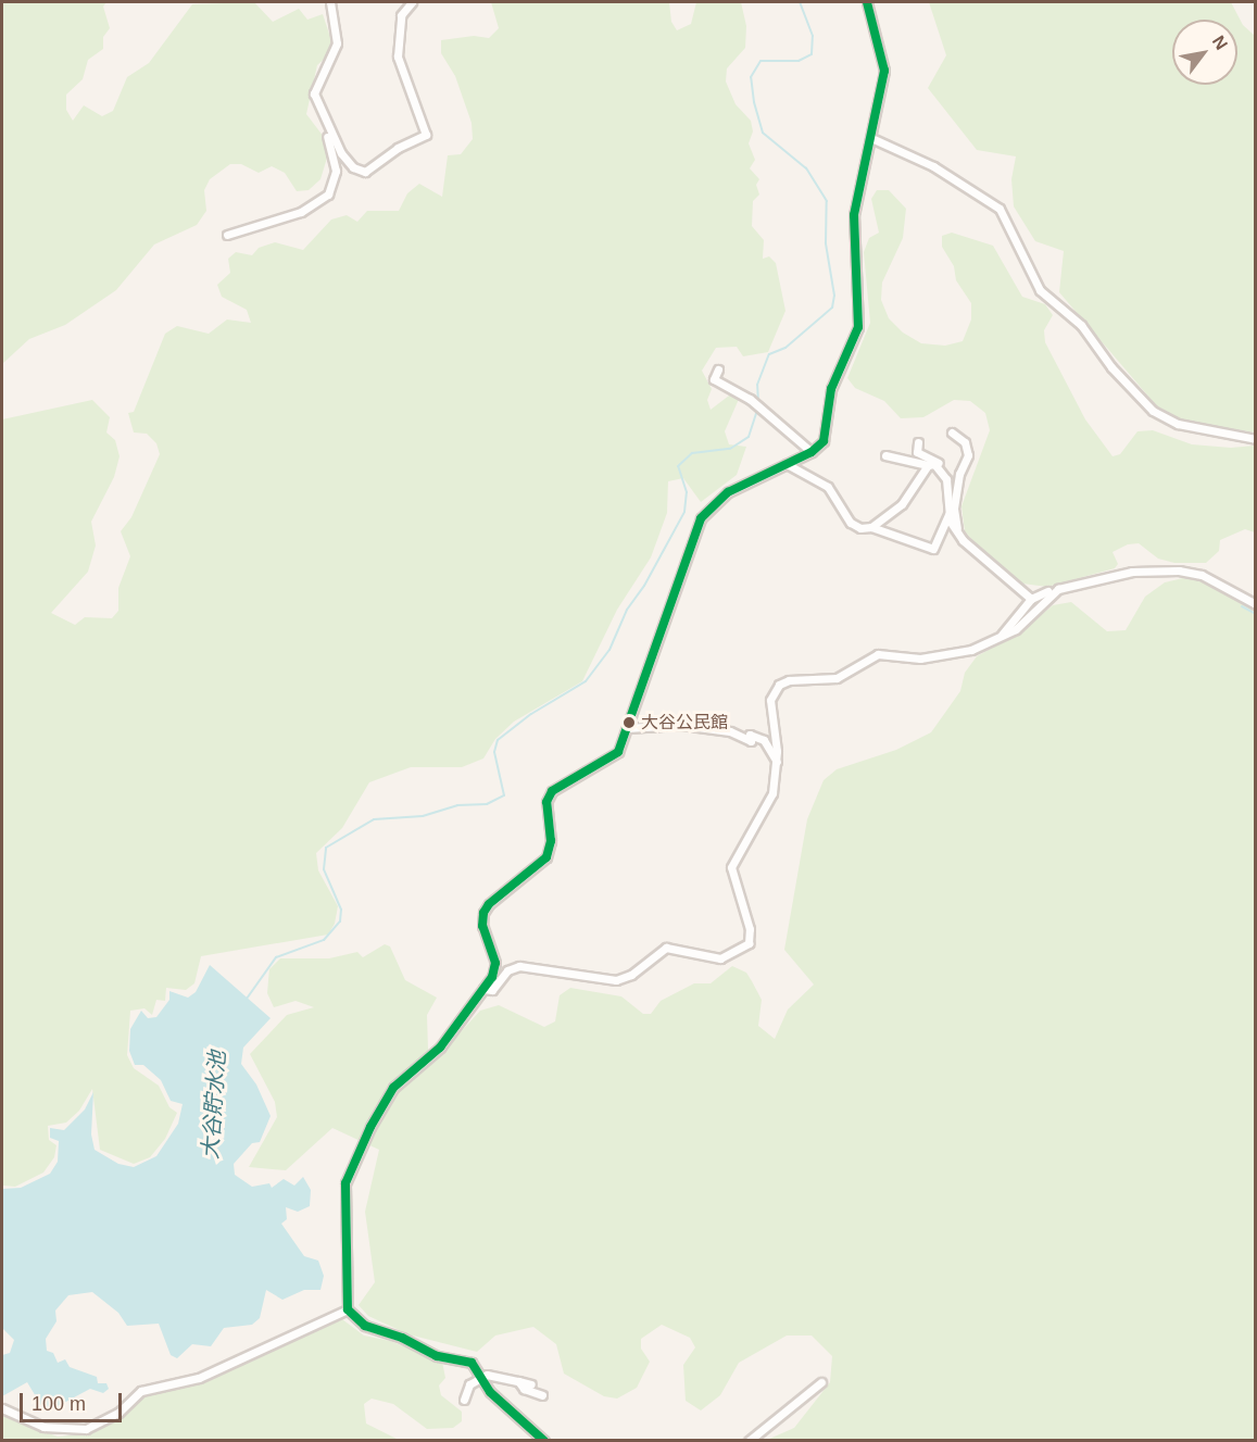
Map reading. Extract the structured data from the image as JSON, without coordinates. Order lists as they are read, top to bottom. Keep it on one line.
{"water":["大谷貯水池"],"places":["大谷公民館"],"scale_bar":"100 m","north":"top right"}
